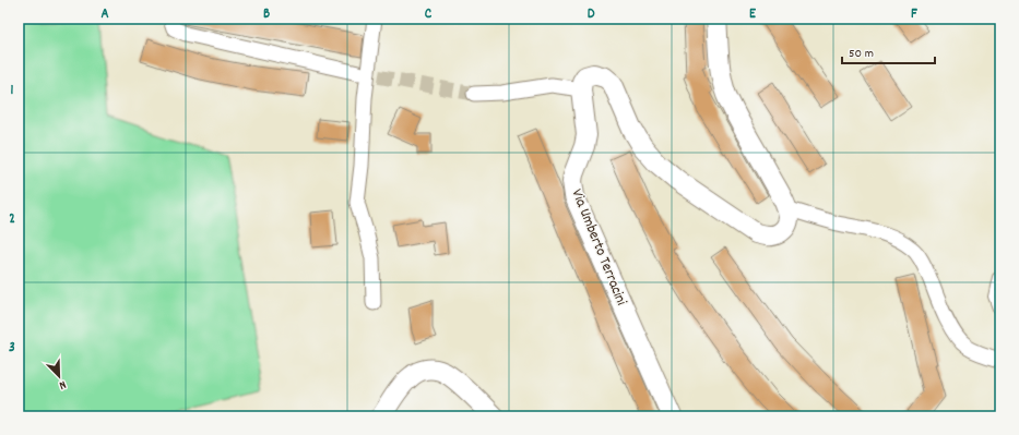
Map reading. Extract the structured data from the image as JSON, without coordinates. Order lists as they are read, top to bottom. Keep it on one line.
{"streets":{"street":["Via Umberto Terracini"]},"scale_bar":"50 m","north":"bottom right","grid":{"columns":["A","B","C","D","E","F"],"rows":["1","2","3"]}}
